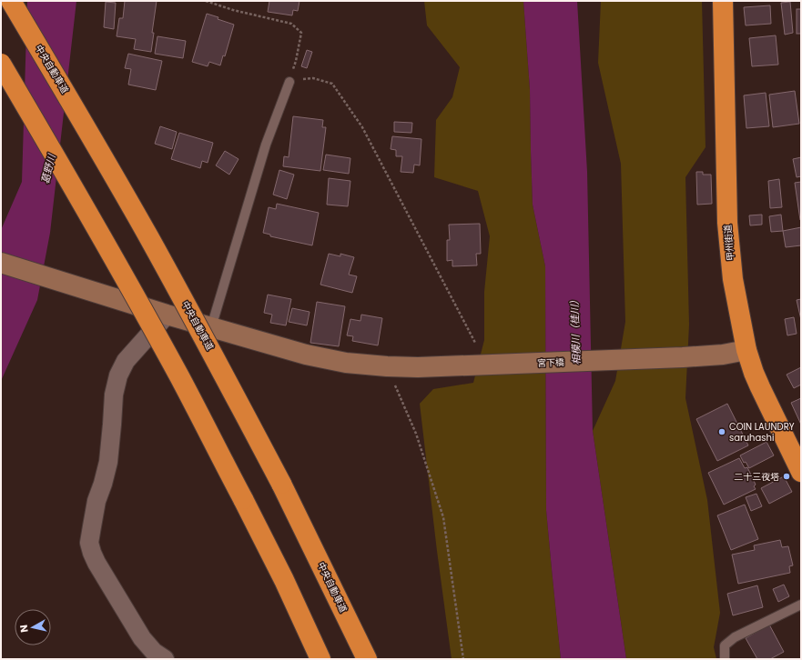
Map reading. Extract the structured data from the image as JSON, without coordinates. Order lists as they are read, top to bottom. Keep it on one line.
{"streets":{"highway":["中央自動車道","甲州街道"],"street":["宮下橋"]},"crossings":[["甲州街道","宮下橋"]],"water":["葛野川","相模川（桂川）"],"places":["COIN LAUNDRY saruhashi","二十三夜塔"],"north":"left"}
